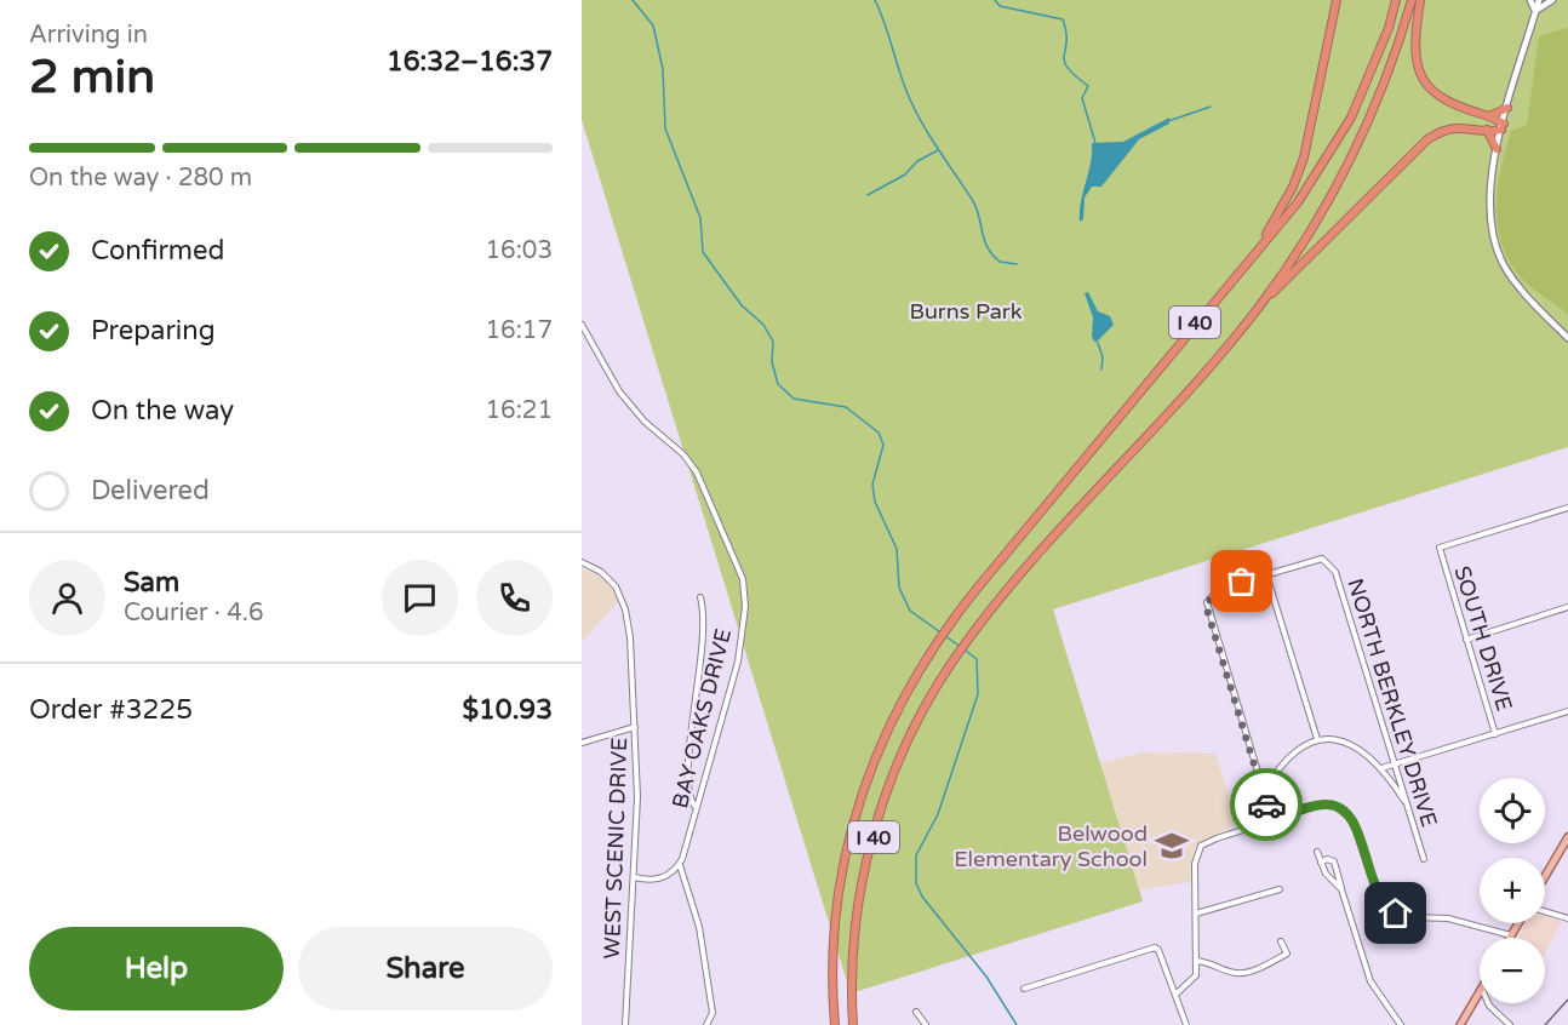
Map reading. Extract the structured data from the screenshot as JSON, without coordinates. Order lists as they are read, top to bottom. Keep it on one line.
{"streets":{"highway":["I 40"],"street":["SOUTH DRIVE","NORTH BERKLEY DRIVE","BAY OAKS DRIVE","WEST SCENIC DRIVE"]},"parks":["Burns Park"],"places":{"school or university":["Belwood Elementary School"]},"page":{"heading":["2 min","Arriving in","16:32–16:37"],"panel":["Sam","Courier · 4.6","Order #3225","$10.93"],"bar":"On the way · 280 m","list":[["Confirmed","16:03"],["Preparing","16:17"],["On the way","16:21"],"Delivered"],"map_buttons":["+","−"],"buttons":["Help","Share"]}}
